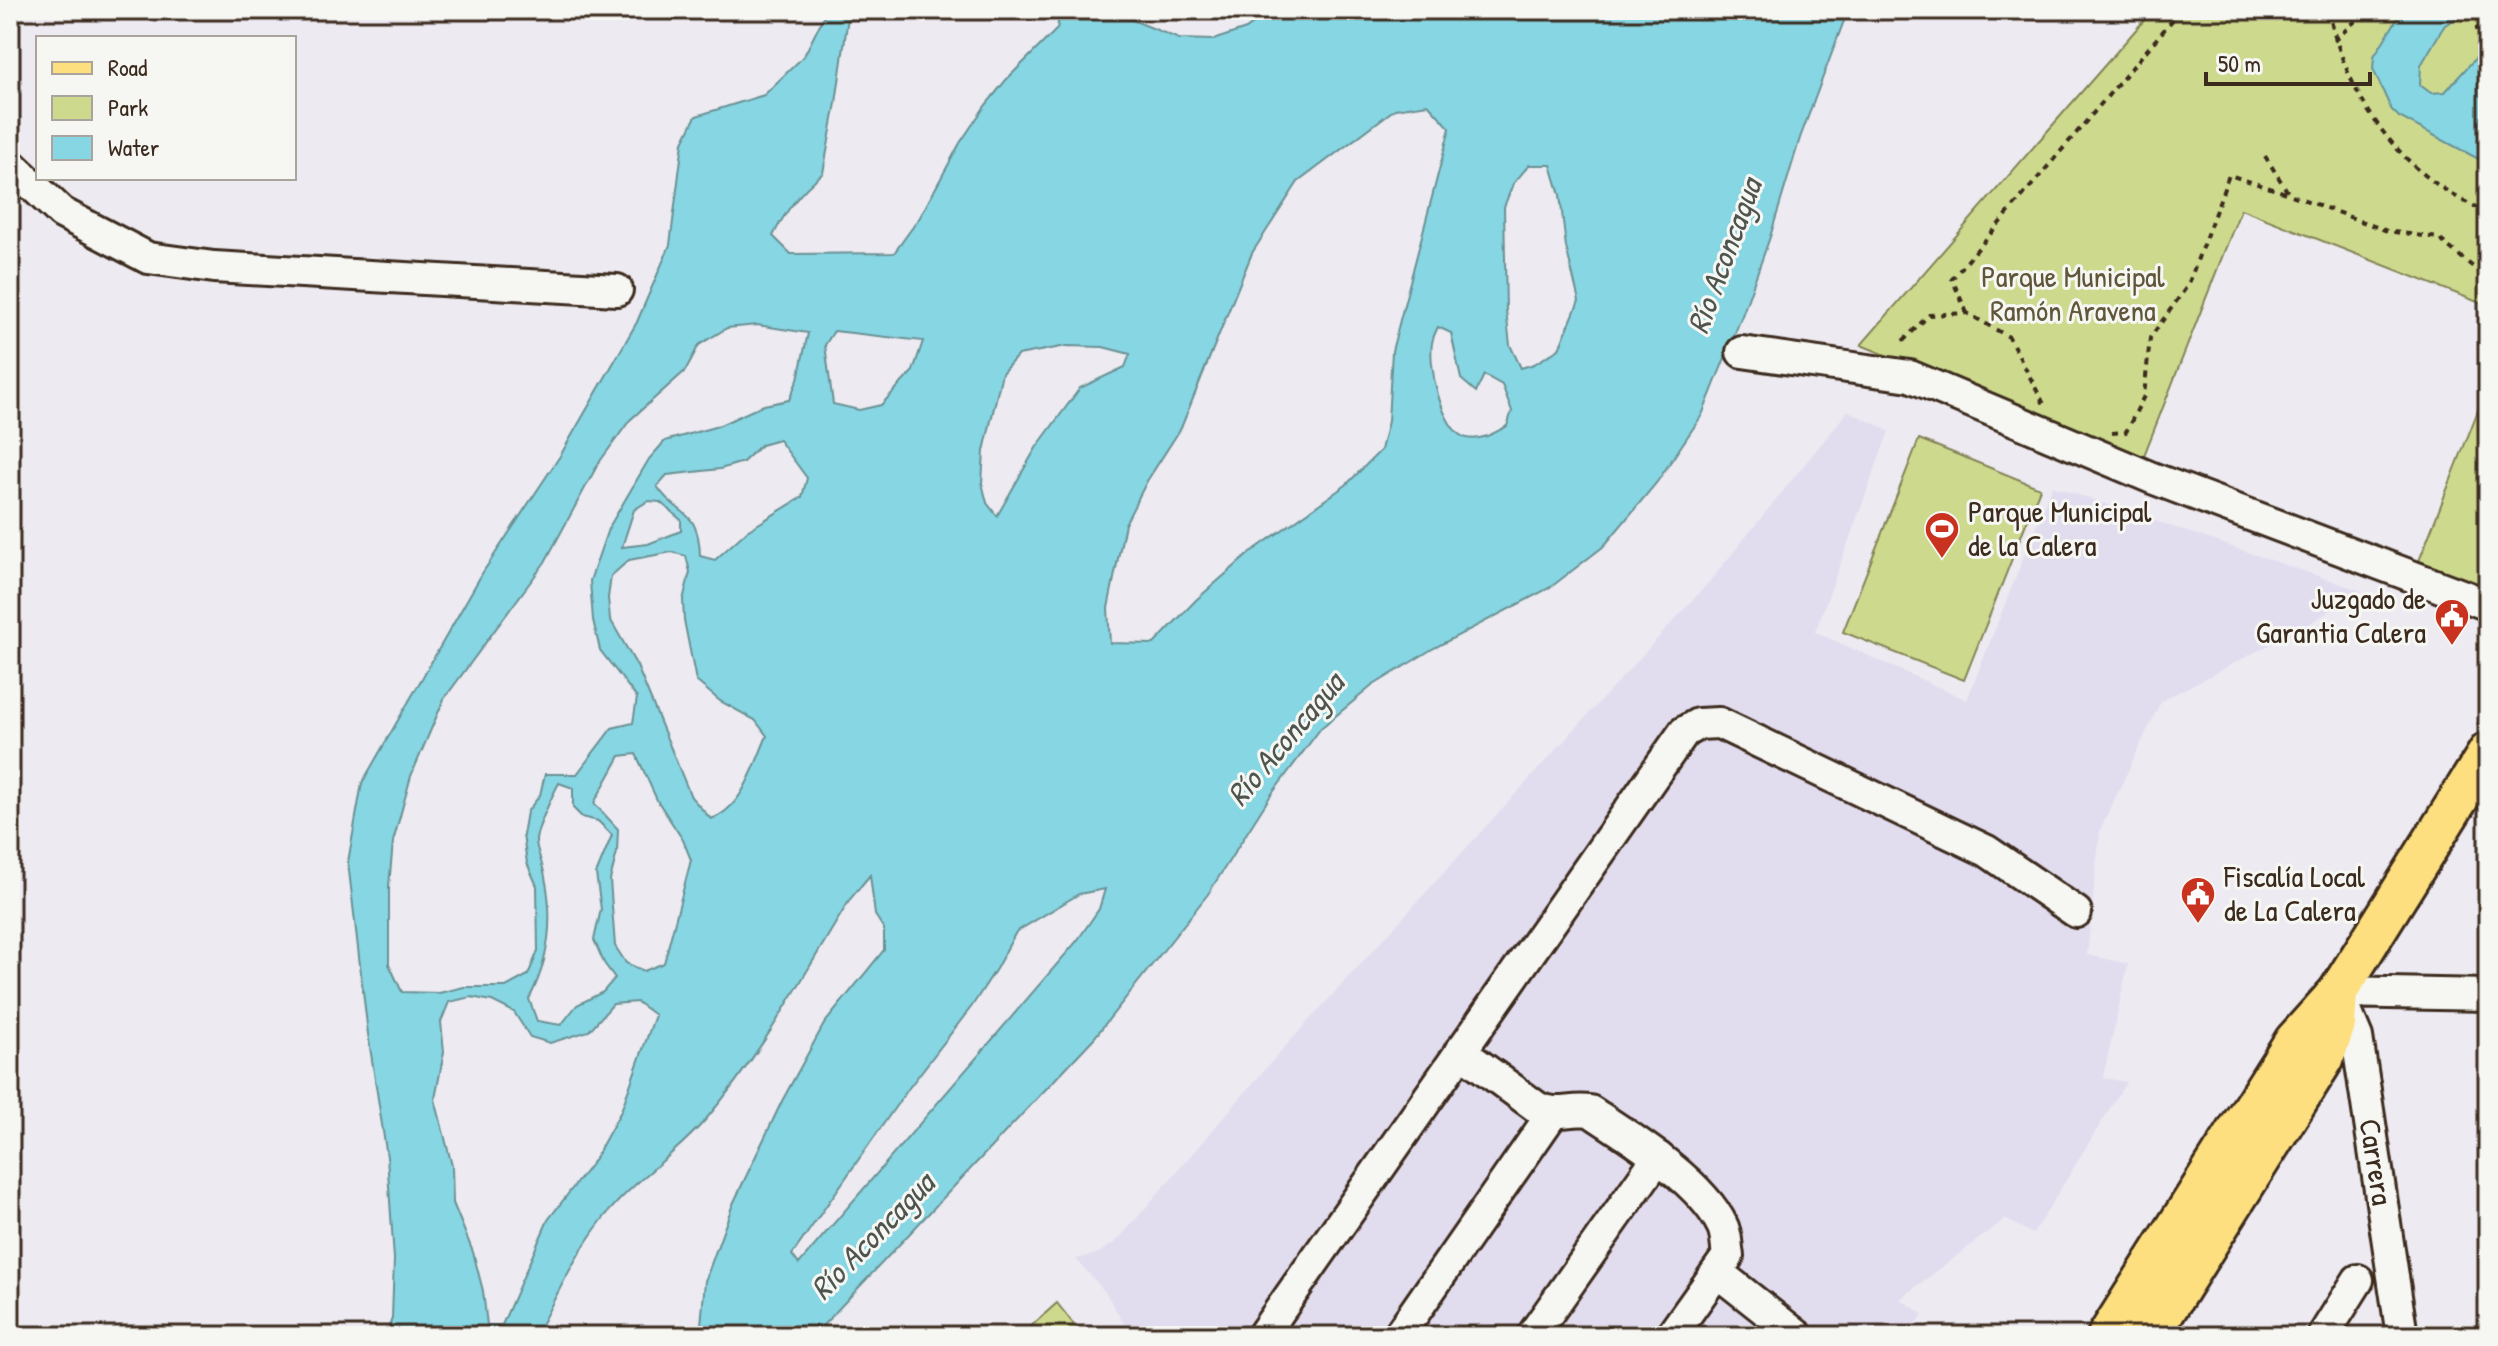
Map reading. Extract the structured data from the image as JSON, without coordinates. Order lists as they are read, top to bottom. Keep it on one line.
{"streets":{"street":["Carrera"]},"water":["Río Aconcagua"],"parks":["Parque Municipal Ramón Aravena"],"places":{"sports":["Parque Municipal de la Calera"],"public building":["Juzgado de Garantia Calera","Fiscalía Local de La Calera"]},"legend":["Road","Park","Water"],"scale_bar":"50 m"}
